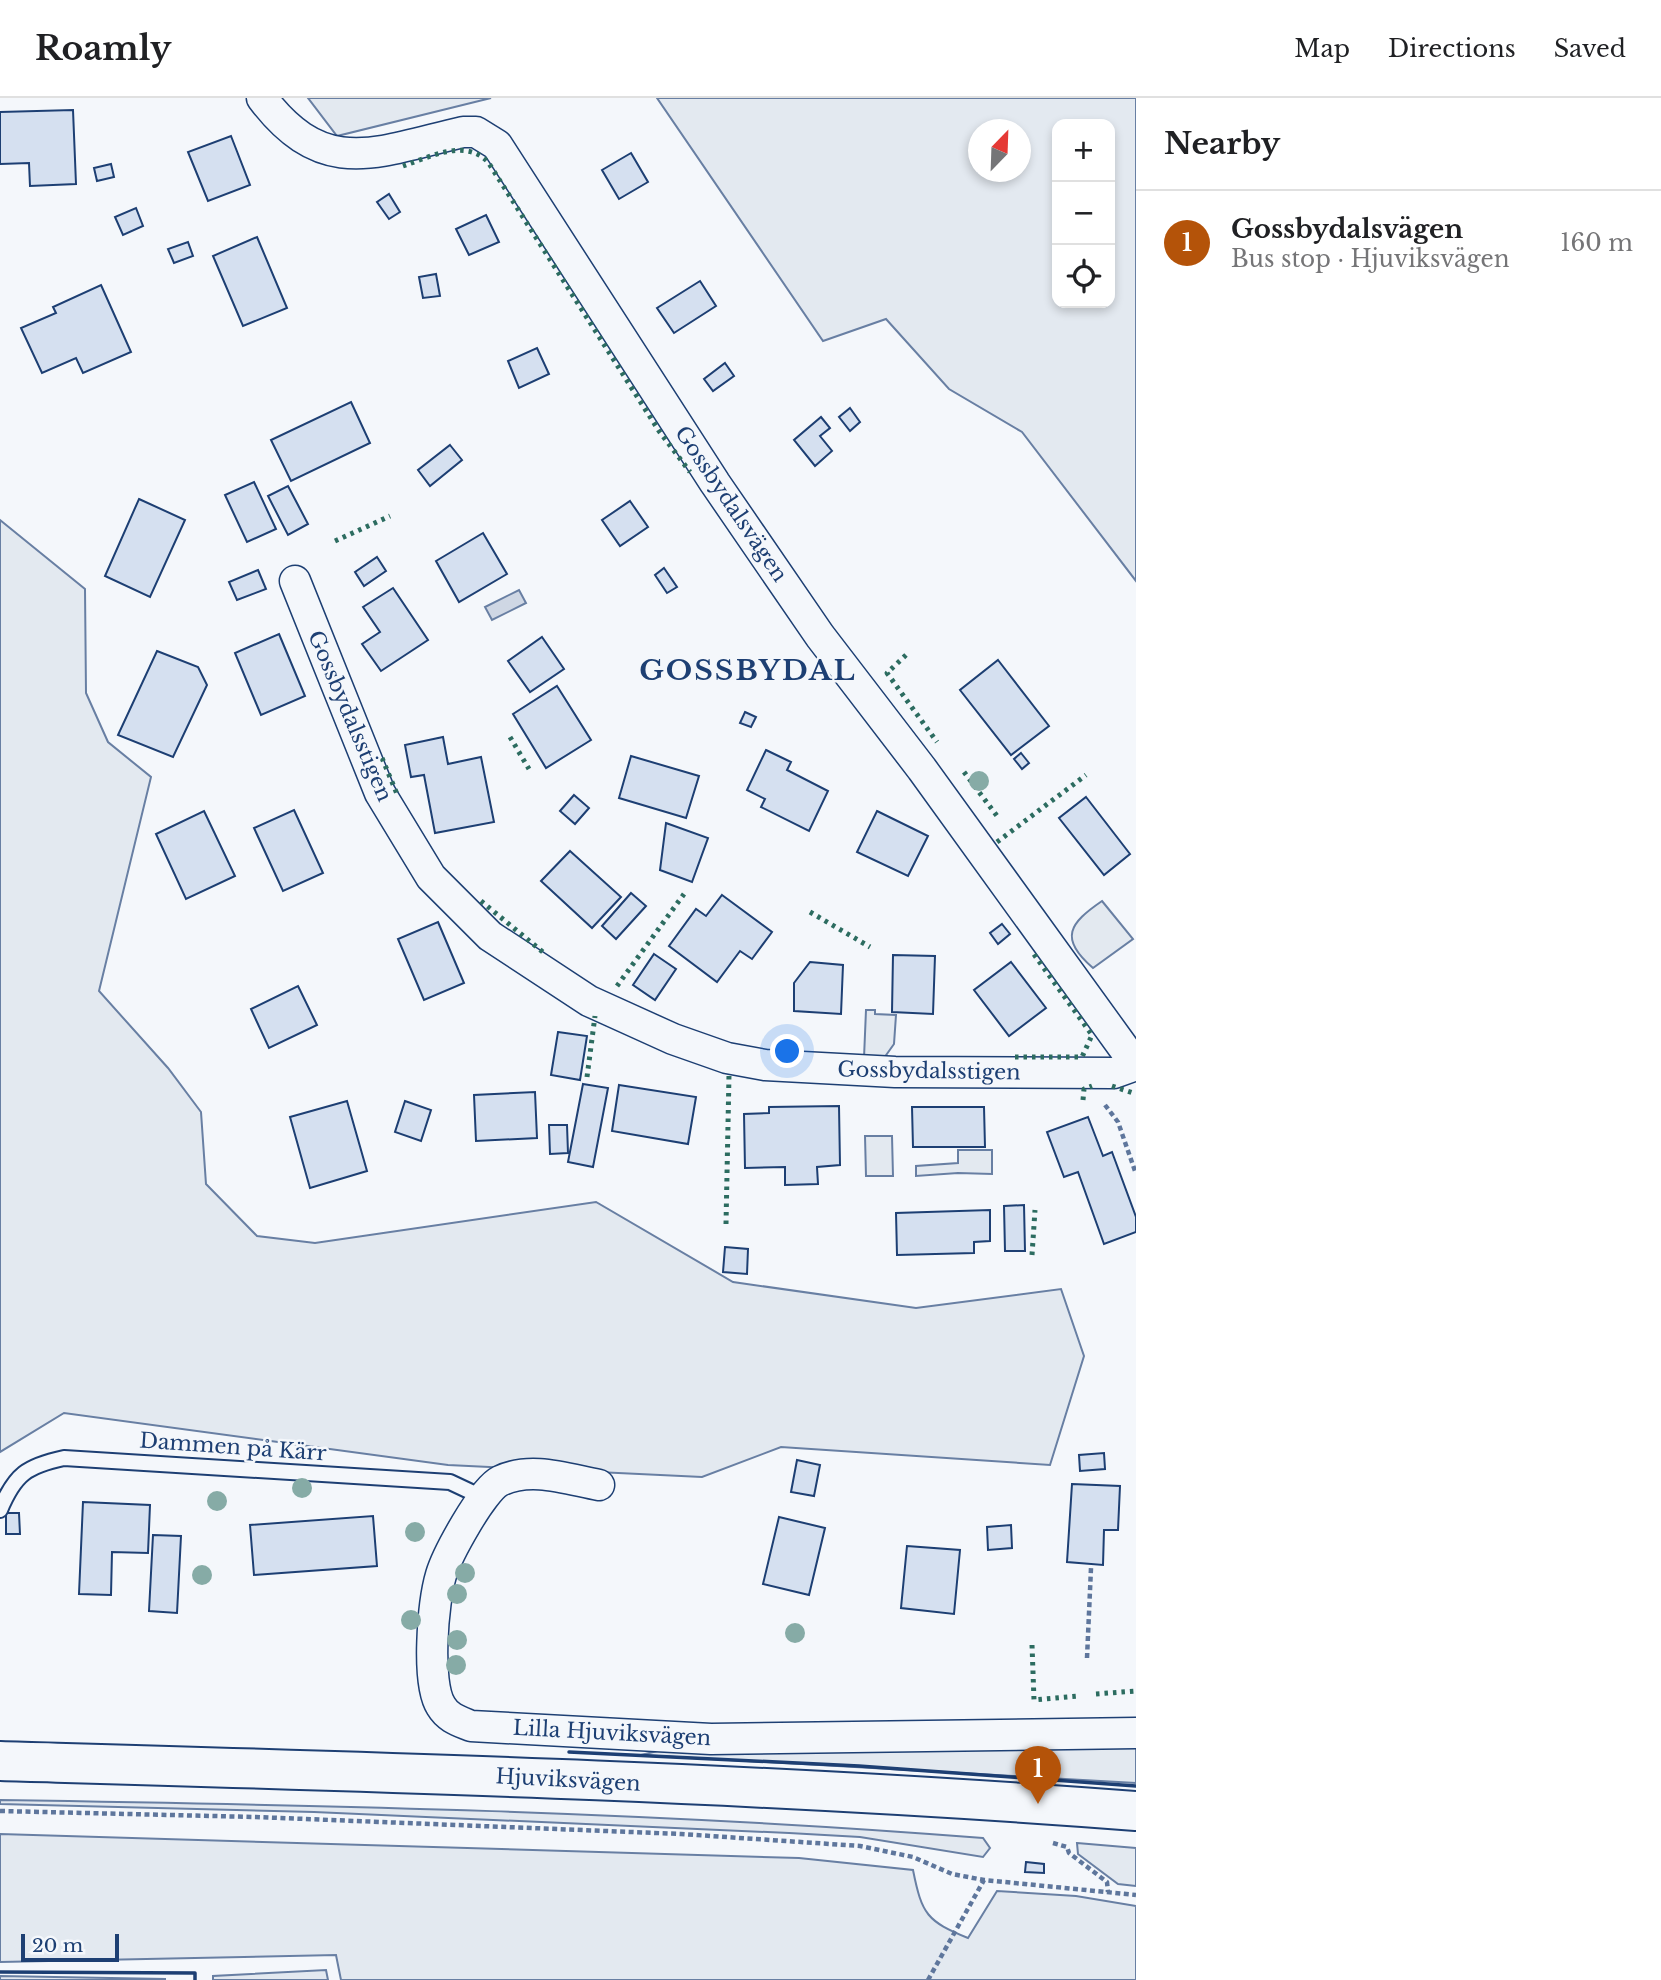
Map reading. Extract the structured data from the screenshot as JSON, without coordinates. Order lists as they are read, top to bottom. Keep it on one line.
{"streets":{"main road":["Hjuviksvägen"],"street":["Gossbydalsvägen","Gossbydalsstigen","Lilla Hjuviksvägen"],"lane":["Dammen på Kärr"]},"crossings":[["Gossbydalsvägen","Gossbydalsstigen"],["Dammen på Kärr","Lilla Hjuviksvägen"]],"districts":["GOSSBYDAL"],"scale_bar":"20 m","north":"top right","page":{"header":"Roamly","nav":["Map","Directions","Saved"],"heading":"Nearby","map_buttons":["+","−"],"list":[{"mark":"1","name":"Gossbydalsvägen","note":"Bus stop · Hjuviksvägen","value":"160 m"}],"pins":"1","scale":"20 m"}}
